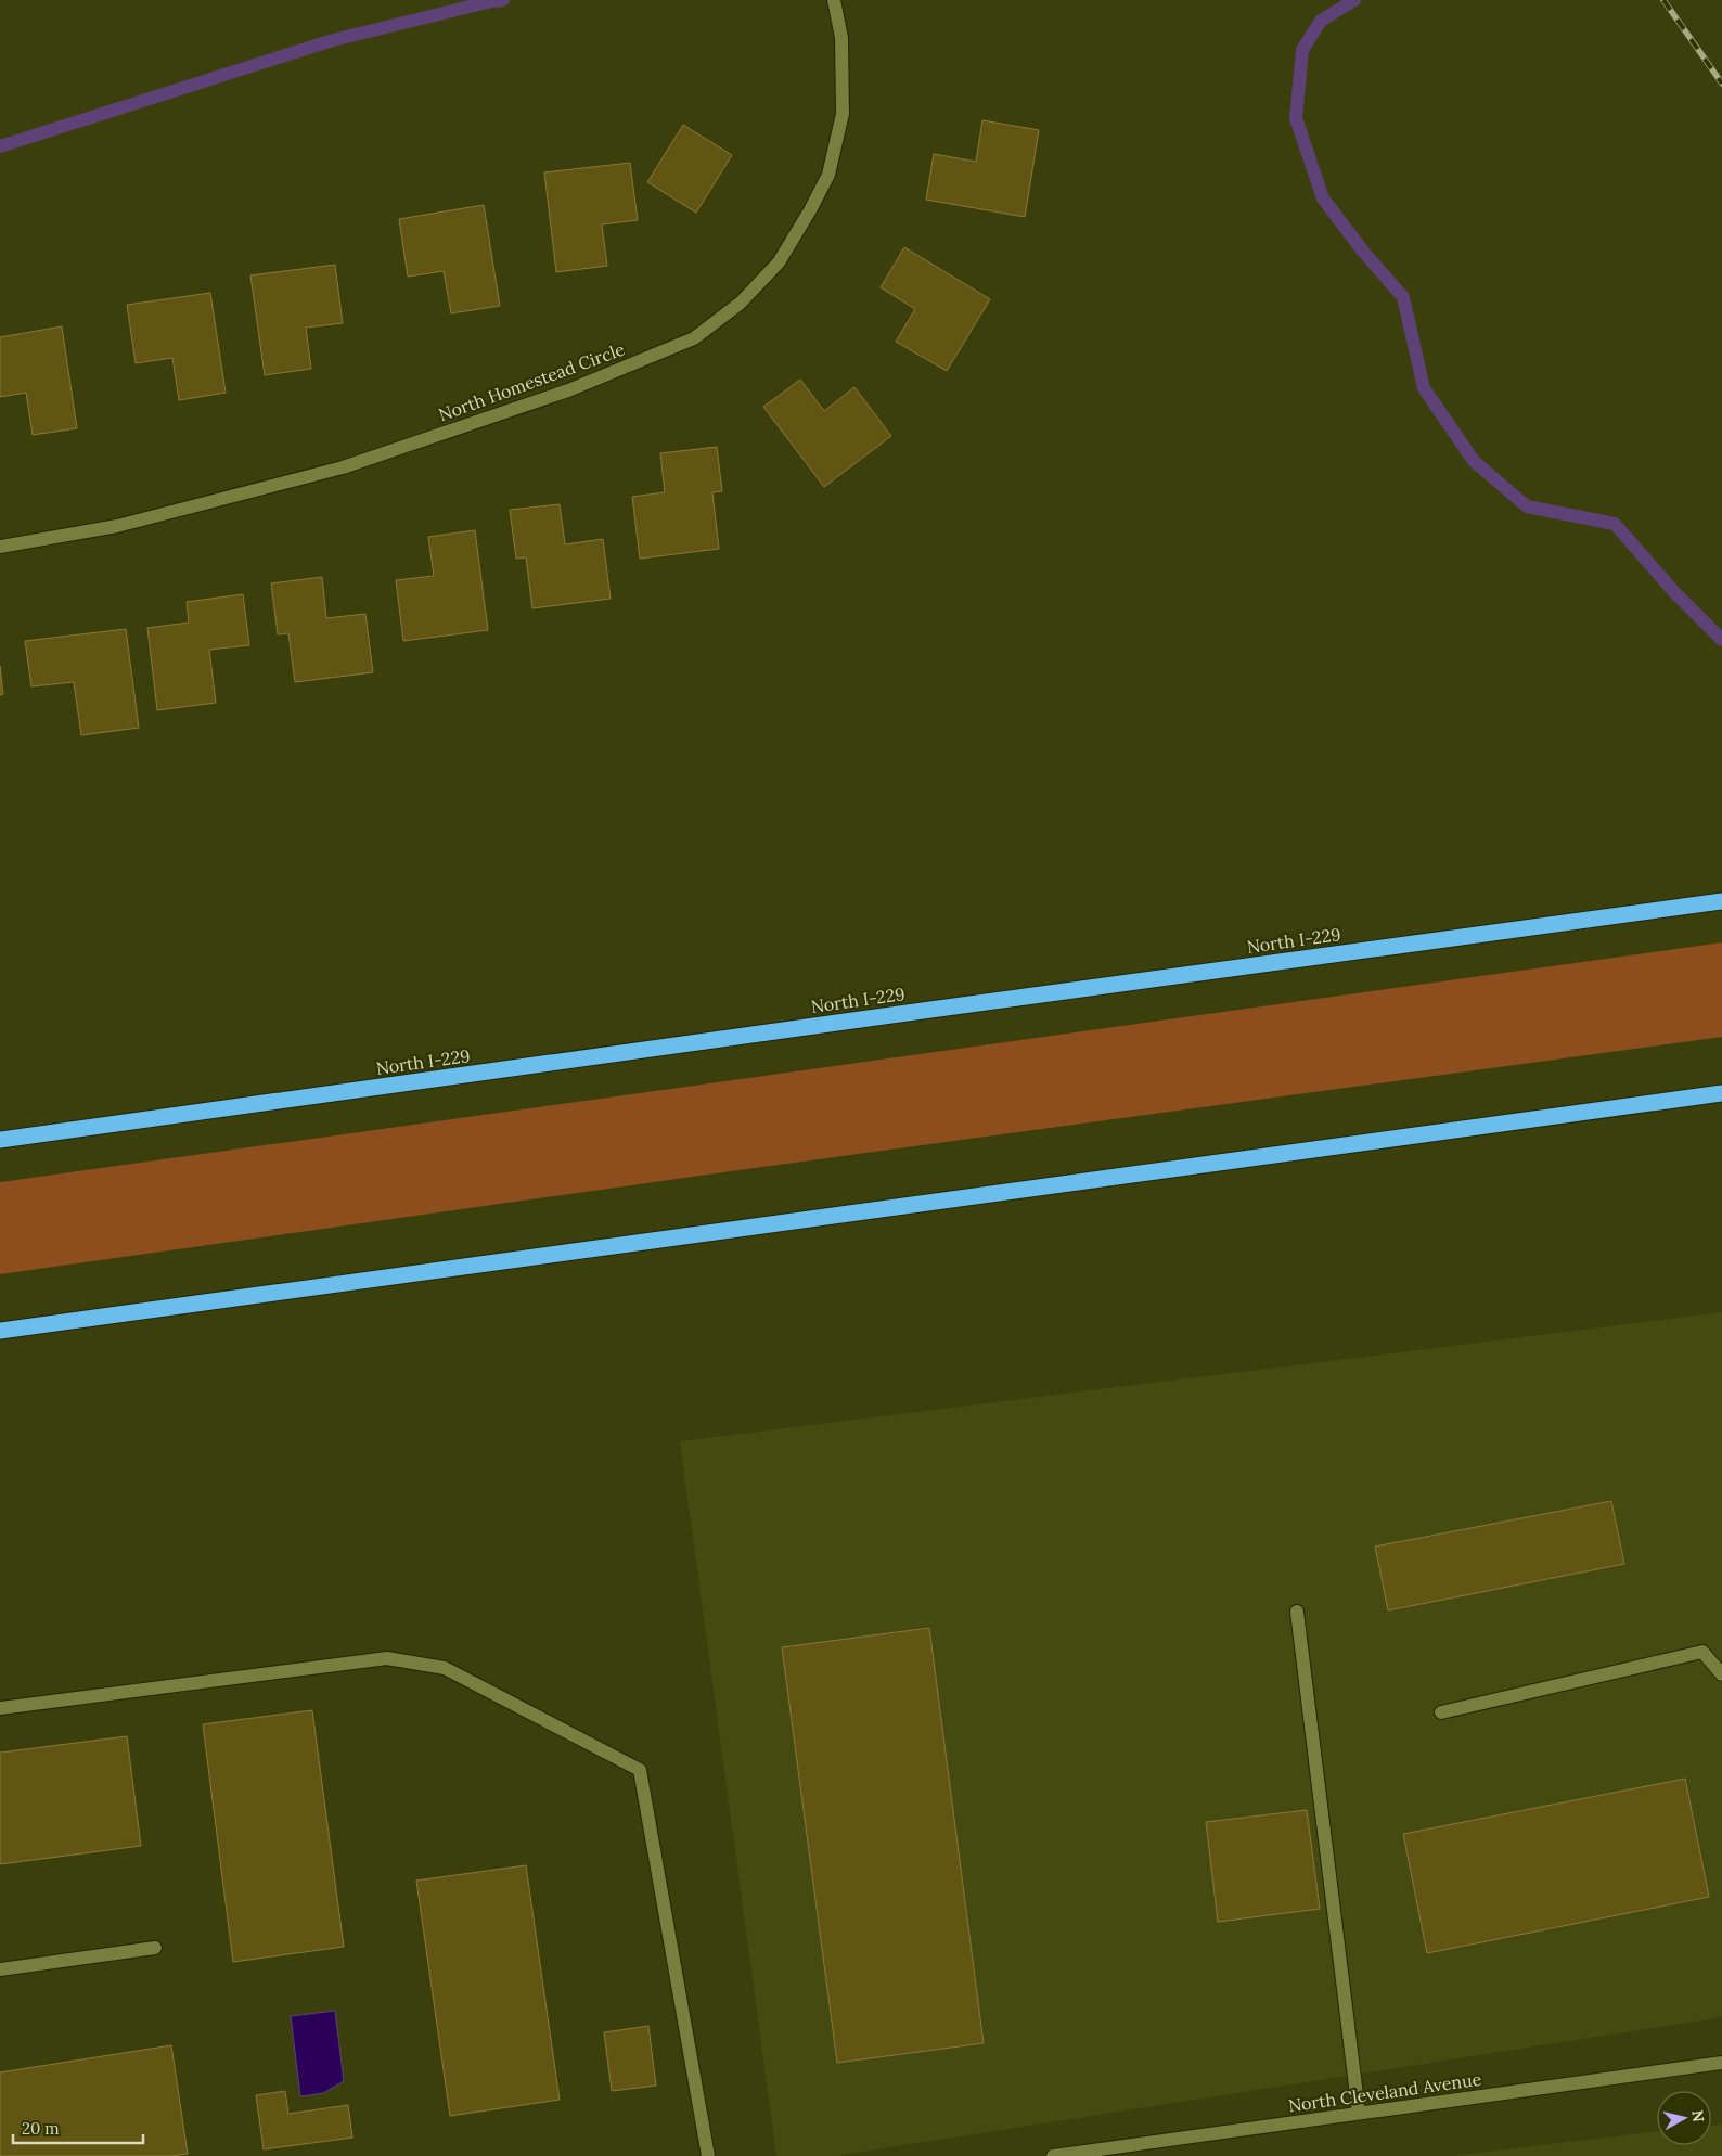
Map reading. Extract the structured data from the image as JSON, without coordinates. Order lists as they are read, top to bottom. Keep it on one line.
{"streets":{"highway":["North I-229"],"street":["North Homestead Circle","North Cleveland Avenue"]},"scale_bar":"20 m","north":"right"}
